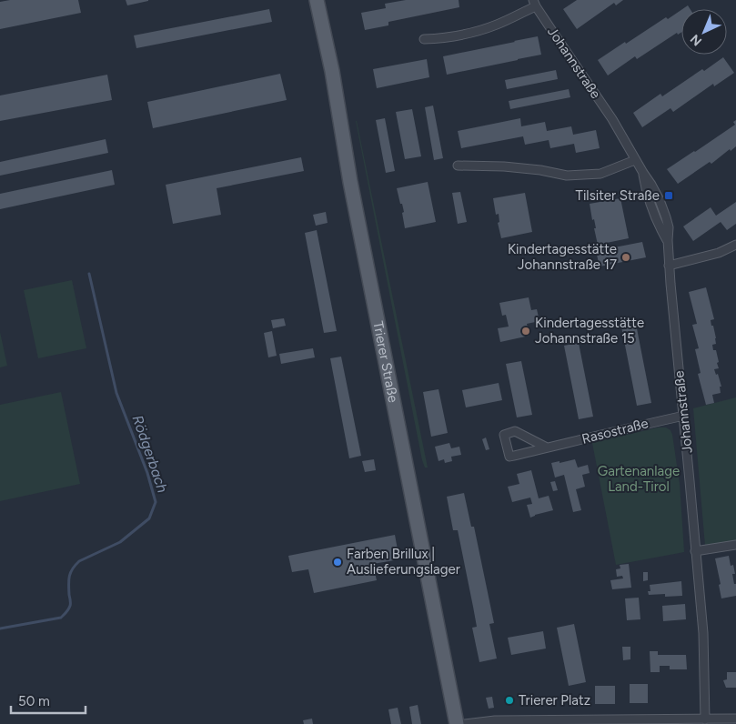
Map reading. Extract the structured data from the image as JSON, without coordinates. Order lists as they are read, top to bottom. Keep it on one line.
{"streets":{"main road":["Trierer Straße"],"street":["Johannstraße","Rasostraße"]},"crossings":[["Johannstraße","Rasostraße"]],"water":["Rödgerbach"],"parks":["Gartenanlage Land-Tirol"],"places":{"transit":["Tilsiter Straße"],"other":["Kindertagesstätte Johannstraße 17","Kindertagesstätte Johannstraße 15","Farben Brillux | Auslieferungslager","Trierer Platz"]},"scale_bar":"50 m","north":"bottom left"}
